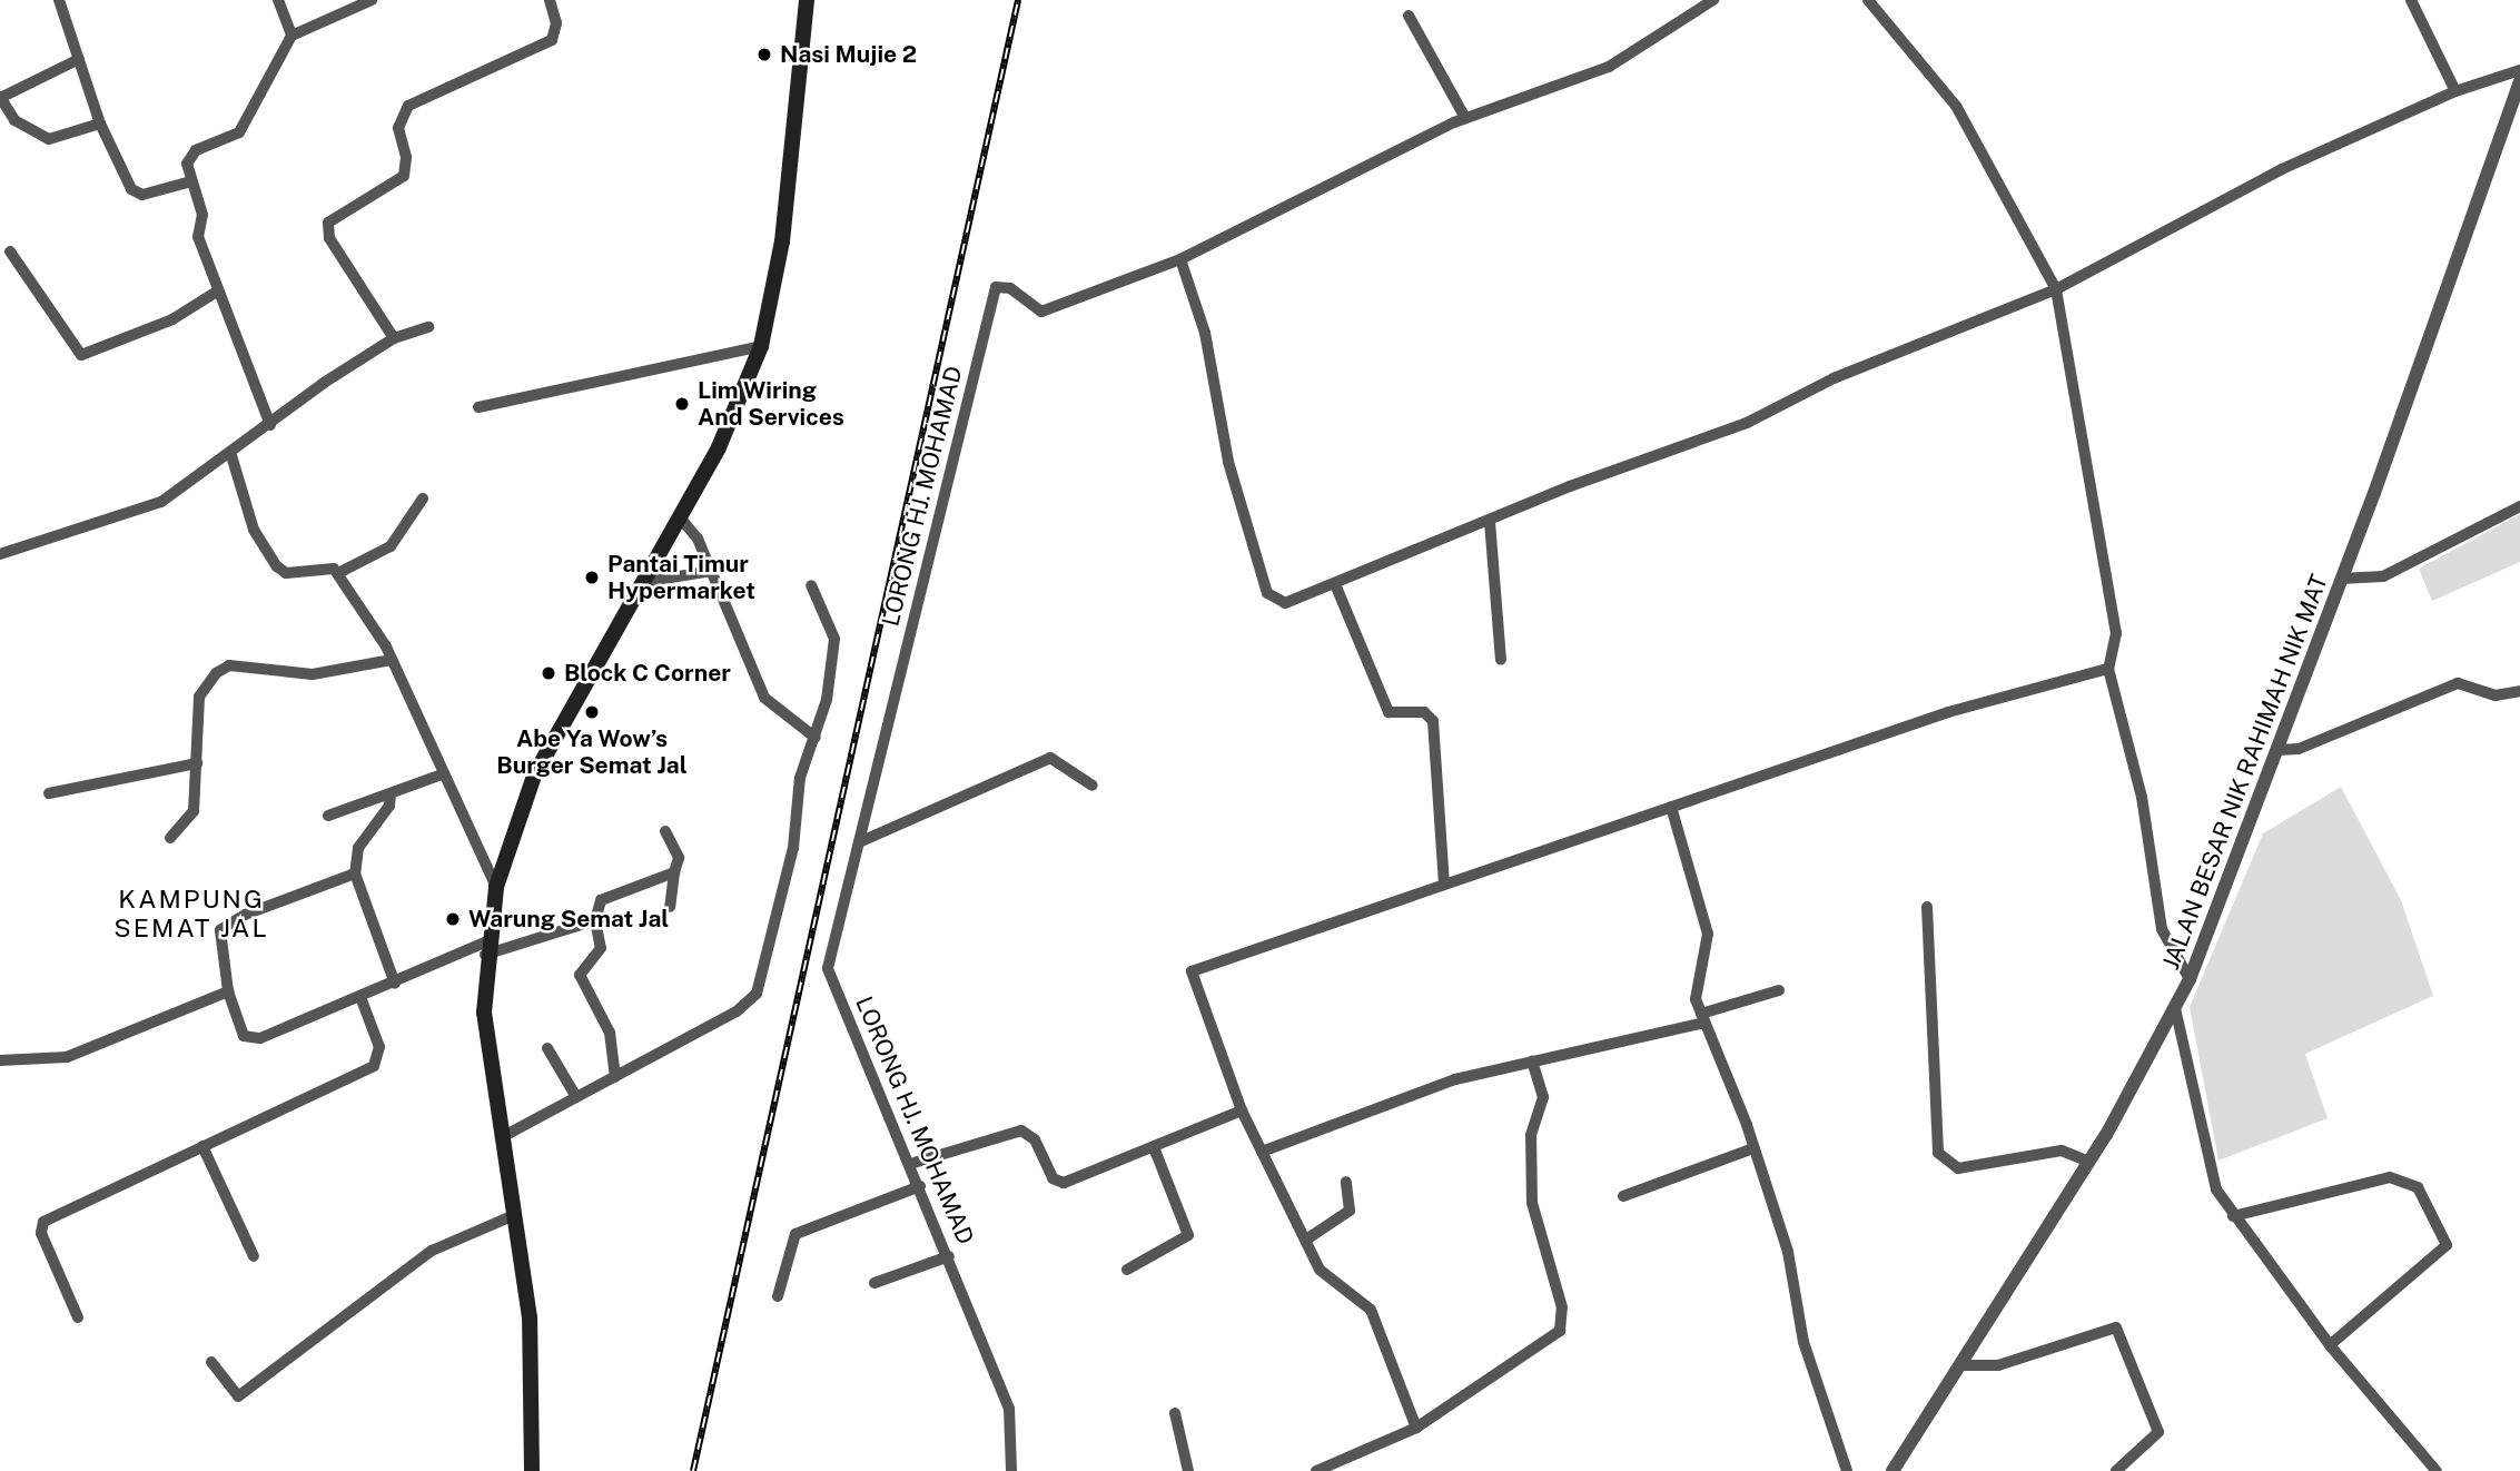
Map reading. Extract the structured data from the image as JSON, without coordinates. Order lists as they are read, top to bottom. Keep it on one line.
{"streets":{"street":["LORONG HJ. MOHAMAD","JALAN BESAR NIK RAHIMAH NIK MAT"]},"districts":["KAMPUNG SEMAT JAL"],"places":["Nasi Mujie 2","Lim Wiring And Services","Pantai Timur Hypermarket","Block C Corner","Abe Ya Wow’s Burger Semat Jal","Warung Semat Jal"]}
